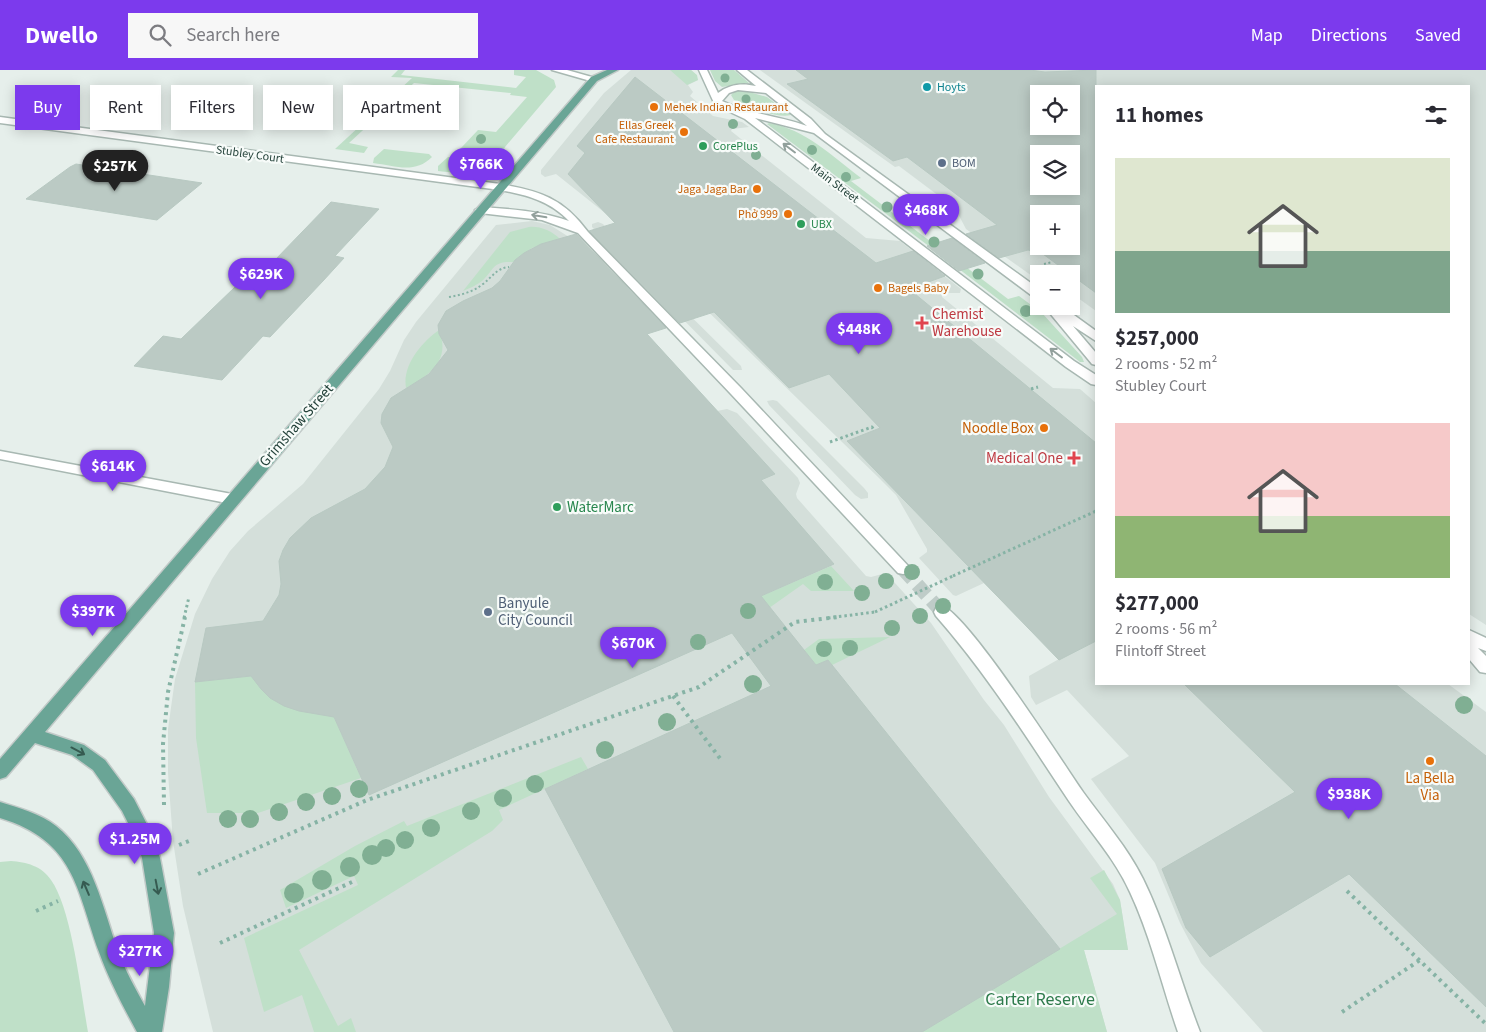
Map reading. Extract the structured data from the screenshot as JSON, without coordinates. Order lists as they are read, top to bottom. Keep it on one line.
{"streets":{"main road":["Grimshaw Street"],"street":["Stubley Court","Main Street"]},"crossings":[["Stubley Court","Grimshaw Street"]],"parks":["Carter Reserve"],"places":{"other":["Hoyts","Mehek Indian Restaurant","Ellas Greek Cafe Restaurant","CorePlus","BOM","Jaga Jaga Bar","Phở 999","UBX","Bagels Baby","Noodle Box","WaterMarc","Banyule City Council","La Bella Via"],"health":["Chemist Warehouse","Medical One"]},"page":{"header":"Dwello","search":"Search here","nav":["Map","Directions","Saved"],"map_buttons":["+","−"],"chip":["Buy","Rent","Filters","New","Apartment"],"heading":"11 homes","list":[{"name":"$257,000","note":"2 rooms · 52 m² · Stubley Court"},{"name":"$277,000","note":"2 rooms · 56 m² · Flintoff Street"}],"price":["$766K","$257K","$468K","$629K","$448K","$614K","$397K","$670K","$938K","$1.25M","$277K"]}}
